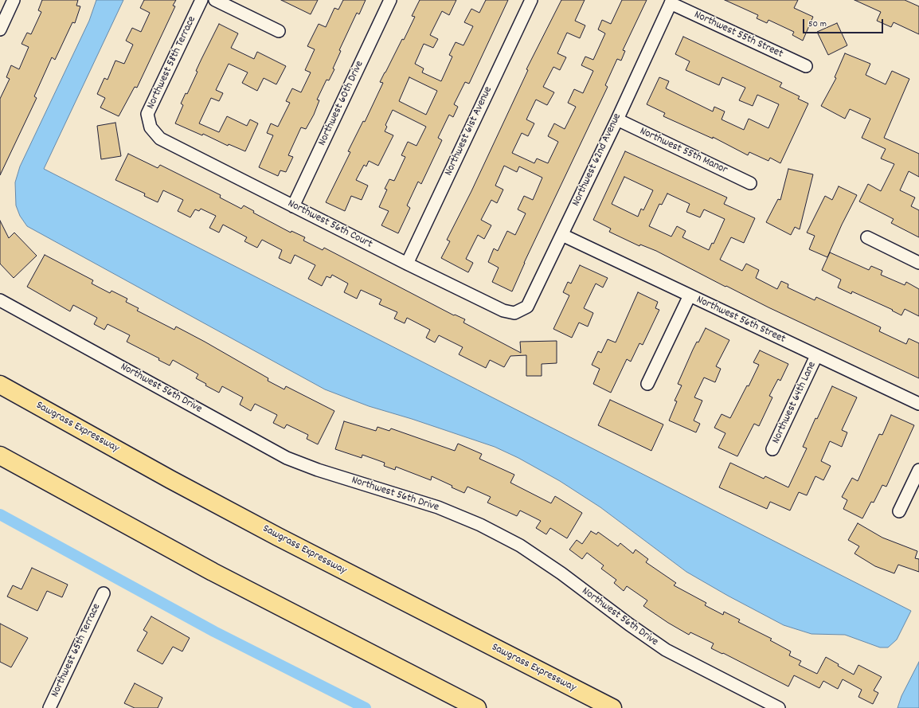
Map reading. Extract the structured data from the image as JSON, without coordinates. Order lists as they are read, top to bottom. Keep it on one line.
{"streets":{"highway":["Sawgrass Expressway"],"street":["Northwest 55th Street","Northwest 58th Terrace","Northwest 60th Drive","Northwest 61st Avenue","Northwest 55th Manor","Northwest 62nd Avenue","Northwest 56th Court","Northwest 56th Street","Northwest 56th Drive","Northwest 64th Lane","Northwest 65th Terrace"]},"crossings":[["Northwest 55th Street","Northwest 62nd Avenue"],["Northwest 58th Terrace","Northwest 56th Court"],["Northwest 60th Drive","Northwest 56th Court"],["Northwest 61st Avenue","Northwest 56th Court"],["Northwest 55th Manor","Northwest 62nd Avenue"],["Northwest 62nd Avenue","Northwest 56th Court"],["Northwest 62nd Avenue","Northwest 56th Street"],["Northwest 56th Street","Northwest 64th Lane"]],"scale_bar":"50 m"}
